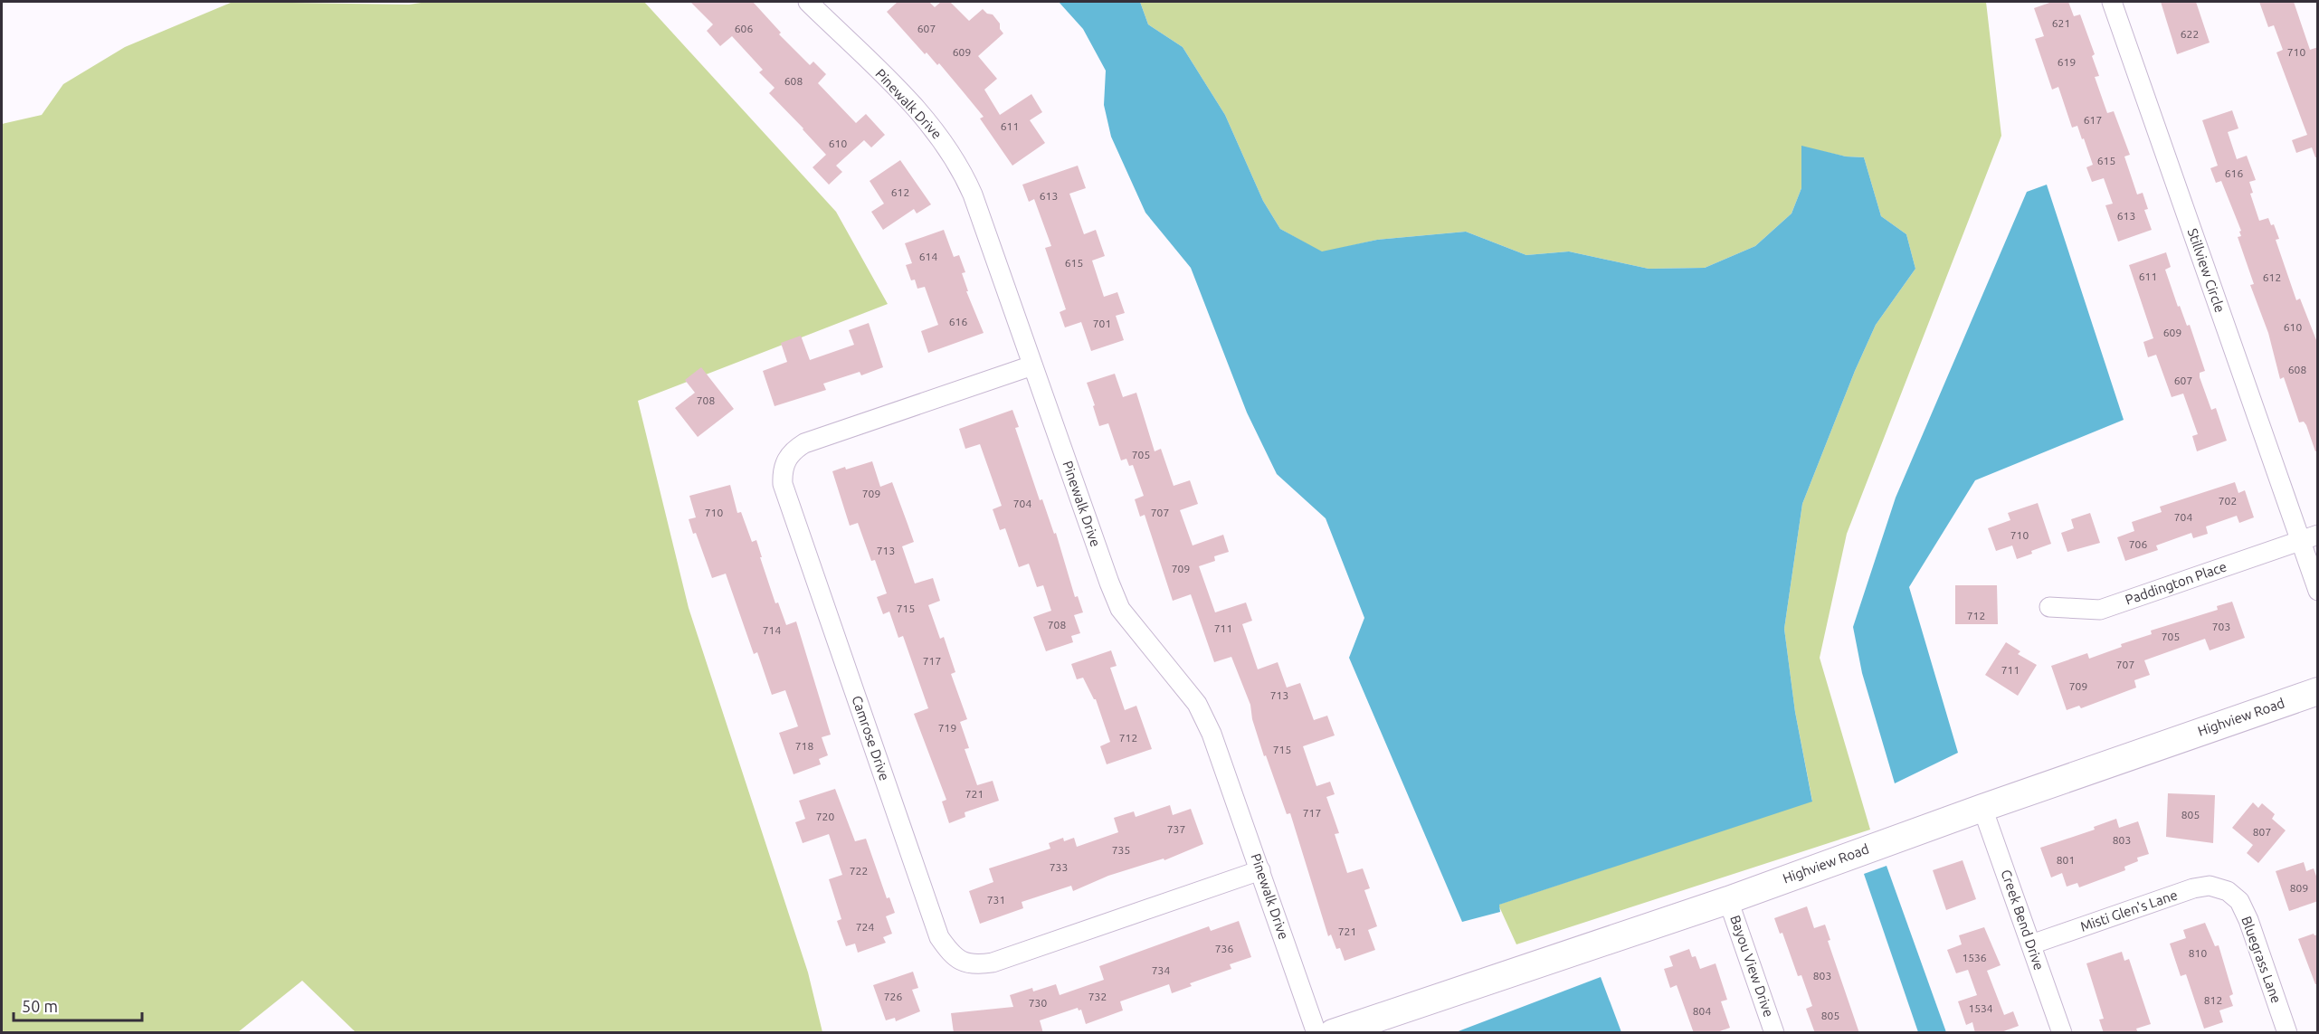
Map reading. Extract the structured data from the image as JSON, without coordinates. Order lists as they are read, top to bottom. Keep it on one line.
{"streets":{"street":["Pinewalk Drive","Stillview Circle","Paddington Place","Highview Road","Camrose Drive","Misti Glen's Lane","Creek Bend Drive","Bluegrass Lane","Bayou View Drive"]},"crossings":[["Pinewalk Drive","Camrose Drive"],["Stillview Circle","Paddington Place"],["Highview Road","Creek Bend Drive"],["Highview Road","Bayou View Drive"],["Misti Glen's Lane","Creek Bend Drive"],["Misti Glen's Lane","Bluegrass Lane"]],"house_numbers":["621","606","607","622","609","710","619","608","617","611","610","615","616","612","613","613","614","615","611","612","616","701","610","609","608","607","708","705","709","702","704","710","707","704","710","706","713","709","715","712","708","703","711","714","705","717","707","711","709","713","719","712","718","715","721","717","805","720","737","807","803","735","801","733","722","809","731","724","721","736","810","1536","734","803","726","732","812","730","1534","804","805"],"scale_bar":"50 m"}
